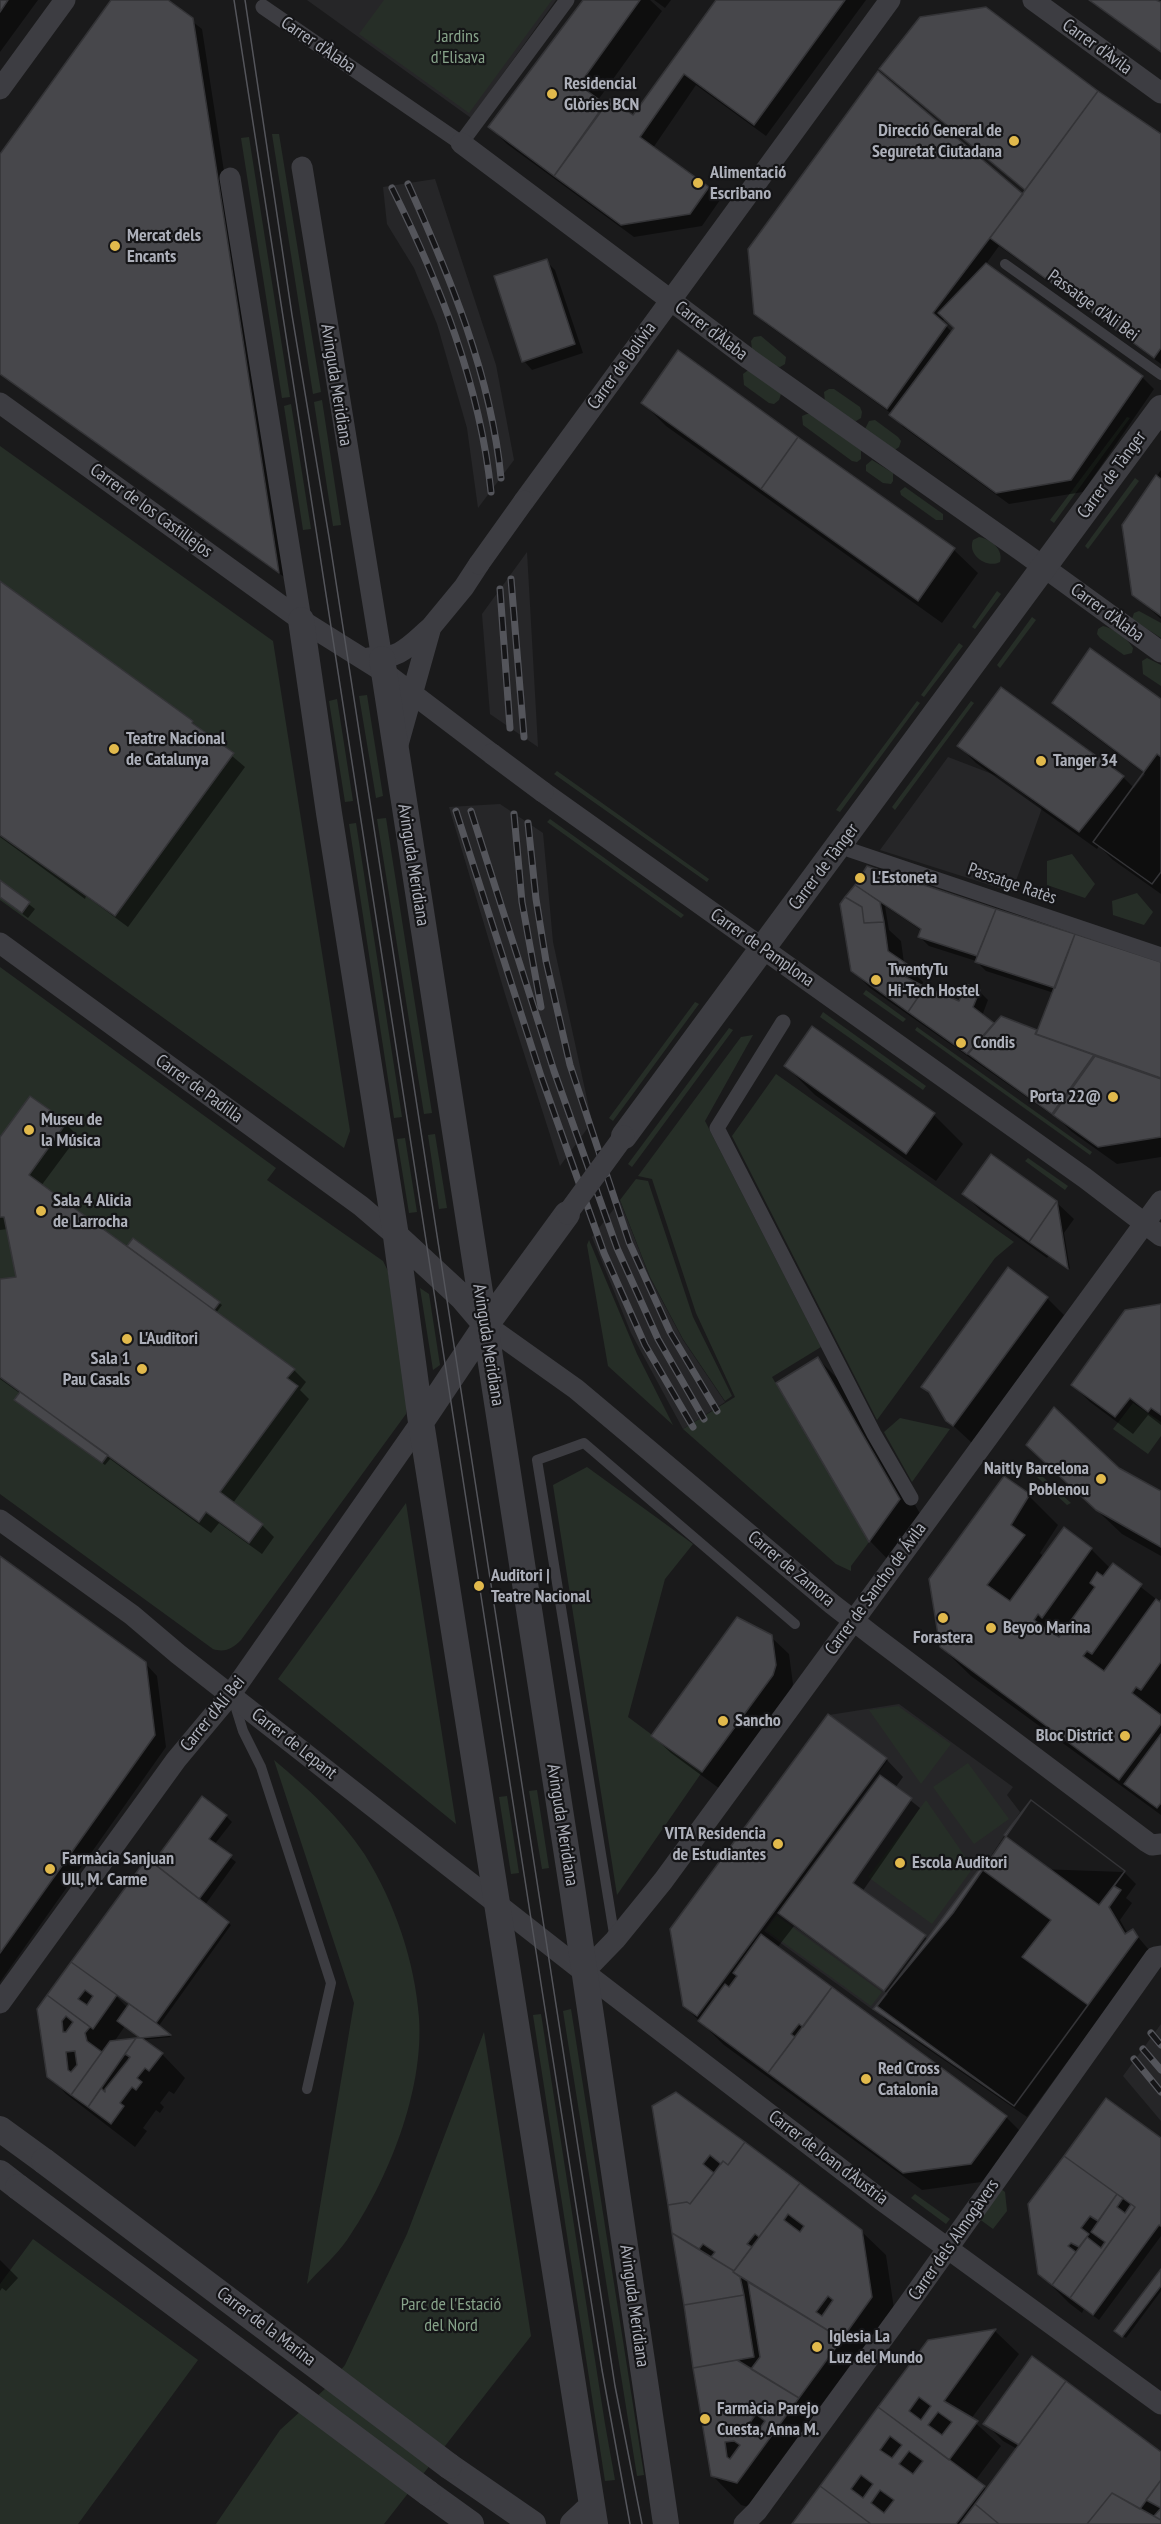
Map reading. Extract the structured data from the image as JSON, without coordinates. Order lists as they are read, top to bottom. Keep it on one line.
{"streets":{"street":["Carrer d'Àlaba","Carrer d'Àvila","Carrer de Bolívia","Avinguda Meridiana","Carrer de Tànger","Carrer de los Castillejos","Passatge Ratès","Carrer de Pamplona","Carrer de Padilla","Carrer de Zamora","Carrer de Sancho de Ávila","Carrer d'Alí Bei","Carrer de Lepant","Carrer de Joan d'Àustria","Carrer dels Almogàvers","Carrer de la Marina"],"lane":["Passatge d'Ali Bei"]},"crossings":[["Carrer d'Àlaba","Carrer de Bolívia"],["Carrer d'Àlaba","Carrer de Tànger"],["Carrer de Bolívia","Avinguda Meridiana"],["Carrer de Bolívia","Carrer de Pamplona"],["Avinguda Meridiana","Carrer de Tànger"],["Avinguda Meridiana","Carrer de Pamplona"],["Avinguda Meridiana","Carrer de Zamora"],["Avinguda Meridiana","Carrer de Sancho de Ávila"],["Avinguda Meridiana","Carrer de Joan d'Àustria"],["Carrer de Tànger","Carrer de Pamplona"],["Carrer de Tànger","Carrer de Zamora"],["Carrer de Tànger","Carrer d'Alí Bei"],["Carrer de los Castillejos","Carrer de Pamplona"],["Carrer de Pamplona","Carrer de Sancho de Ávila"],["Carrer de Zamora","Carrer de Sancho de Ávila"],["Carrer de Sancho de Ávila","Carrer de Joan d'Àustria"],["Carrer d'Alí Bei","Carrer de Lepant"],["Carrer de Lepant","Carrer de Joan d'Àustria"],["Carrer de Joan d'Àustria","Carrer dels Almogàvers"]],"parks":["Jardins d'Elisava","Parc de l'Estació del Nord"],"places":["Residencial Glòries BCN","Direcció General de Seguretat Ciutadana","Alimentació Escribano","Mercat dels Encants","Teatre Nacional de Catalunya","Tanger 34","L'Estoneta","TwentyTu Hi-Tech Hostel","Condis","Porta 22@","Museu de la Música","Sala 4 Alicia de Larrocha","L'Auditori","Sala 1 Pau Casals","Naitly Barcelona Poblenou","Auditori | Teatre Nacional","Forastera","Beyoo Marina","Sancho","Bloc District","VITA Residencia de Estudiantes","Escola Auditori","Farmàcia Sanjuan Ull, M. Carme","Red Cross Catalonia","Iglesia La Luz del Mundo","Farmàcia Parejo Cuesta, Anna M."]}
